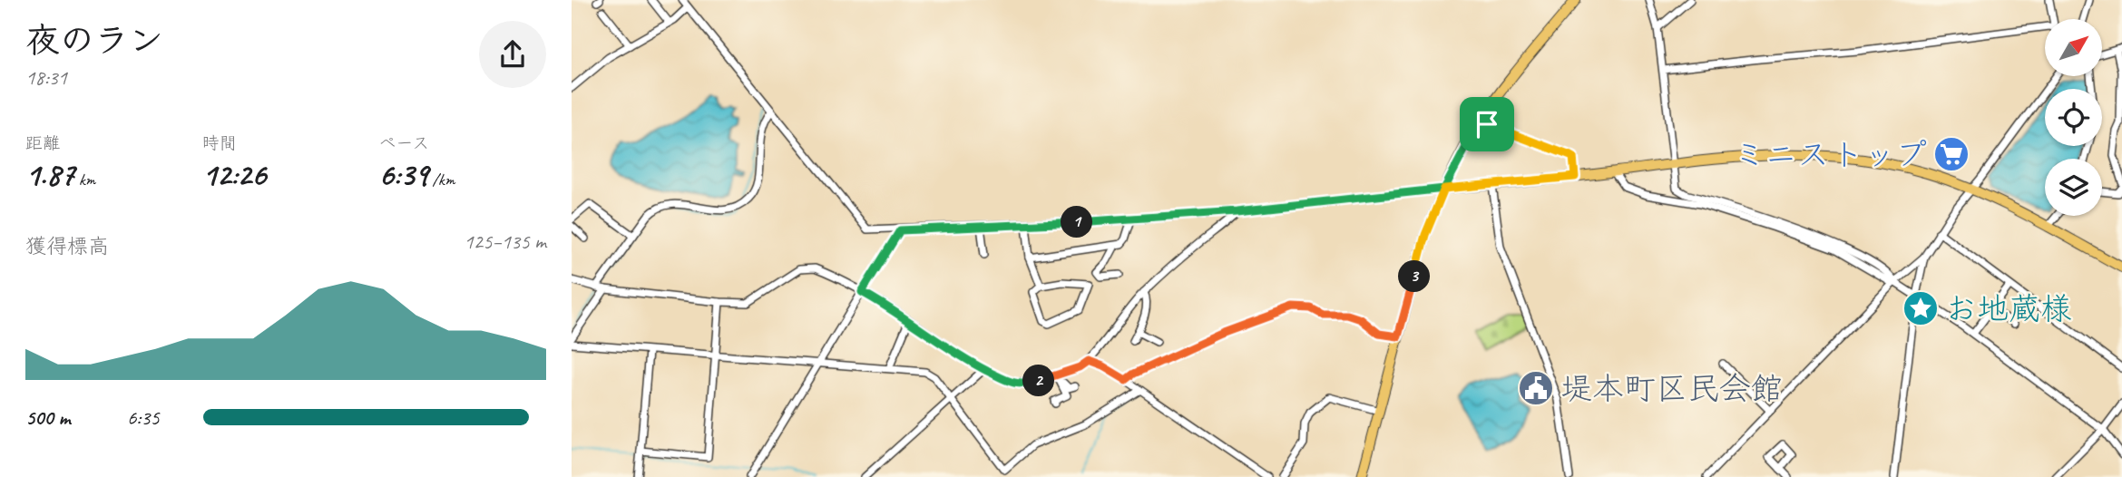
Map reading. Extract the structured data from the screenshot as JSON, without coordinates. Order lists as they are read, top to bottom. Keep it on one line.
{"places":{"supermarket":["ミニストップ"],"place":["お地蔵様"],"public building":["堤本町区民会館"]},"north":"top right","page":{"heading":["夜のラン","18:31"],"stats":[["距離","1.87 km"],["時間","12:26"],["ペース","6:39 /km"]],"pins":["1","3","2"],"chart":["獲得標高","125–135 m"],"list":[{"name":"500 m","note":"6:35"}]}}
